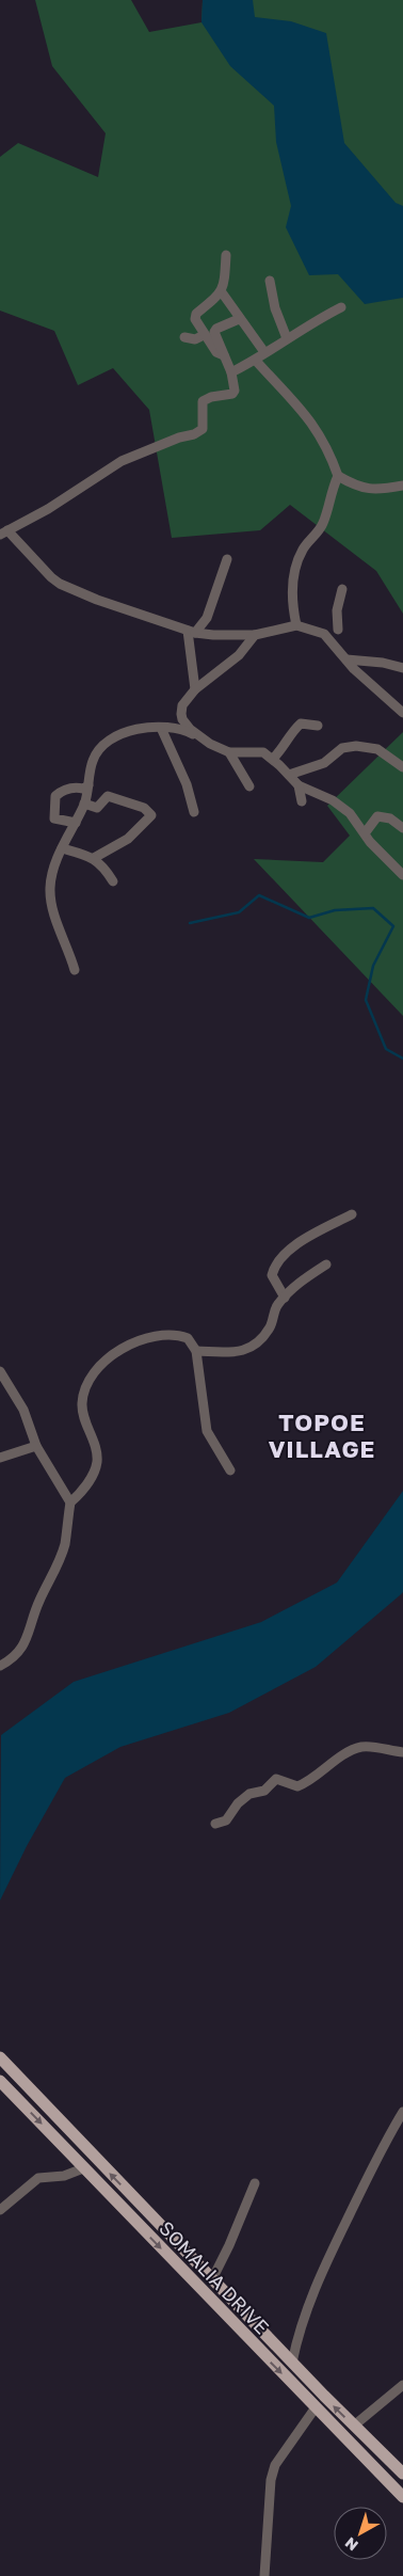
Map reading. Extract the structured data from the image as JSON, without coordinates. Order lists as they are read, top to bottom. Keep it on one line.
{"streets":{"main road":["SOMALIA DRIVE"]},"districts":["TOPOE VILLAGE"],"north":"bottom left"}
